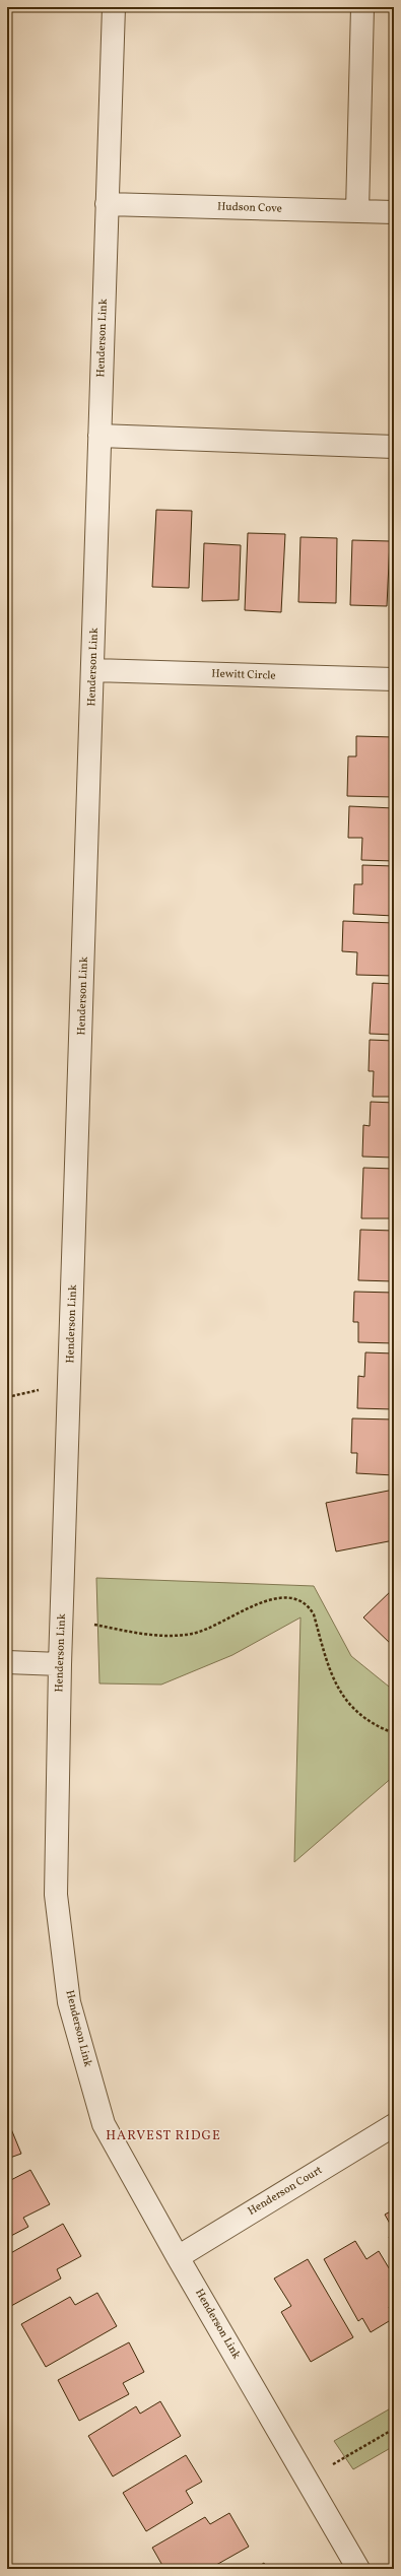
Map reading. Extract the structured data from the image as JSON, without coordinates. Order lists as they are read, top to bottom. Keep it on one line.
{"streets":{"street":["Hudson Cove","Henderson Link","Hewitt Circle","Henderson Court"]},"crossings":[["Hudson Cove","Henderson Link"],["Henderson Link","Hewitt Circle"],["Henderson Link","Henderson Court"]],"districts":["HARVEST RIDGE"]}
